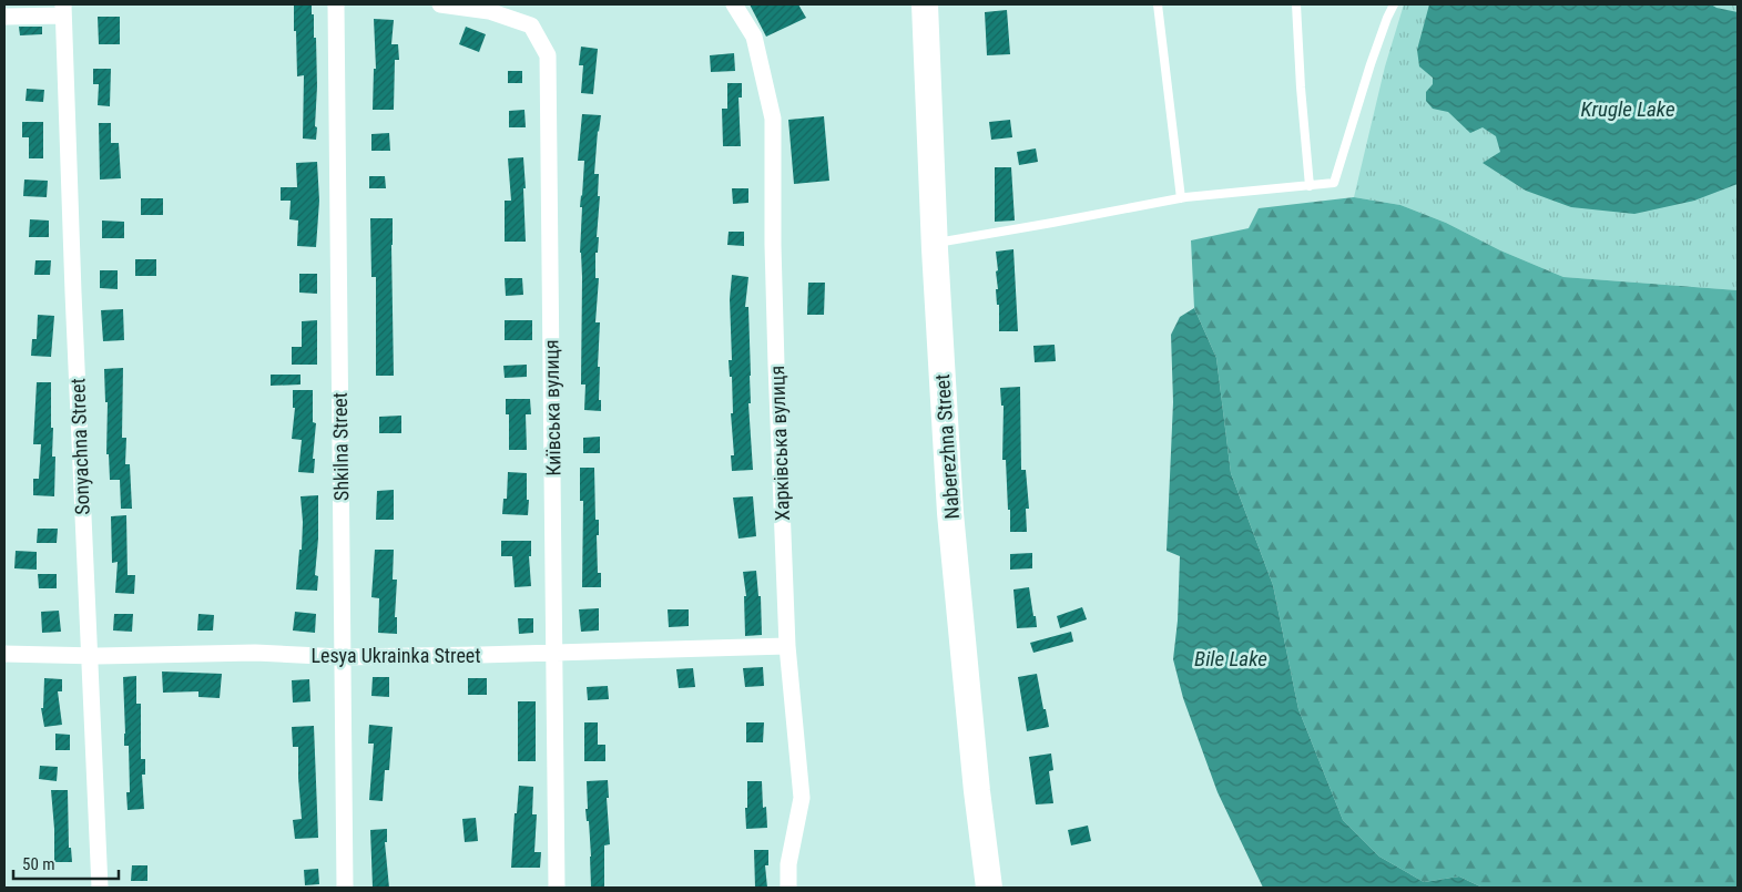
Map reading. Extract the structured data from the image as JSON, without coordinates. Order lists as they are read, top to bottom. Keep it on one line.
{"streets":{"main road":["Naberezhna Street"],"street":["Київська вулиця","Харківська вулиця","Sonyachna Street","Shkilna Street","Lesya Ukrainka Street"]},"crossings":[["Київська вулиця","Lesya Ukrainka Street"],["Харківська вулиця","Lesya Ukrainka Street"],["Sonyachna Street","Lesya Ukrainka Street"],["Shkilna Street","Lesya Ukrainka Street"]],"water":["Krugle Lake","Bile Lake"],"scale_bar":"50 m"}
